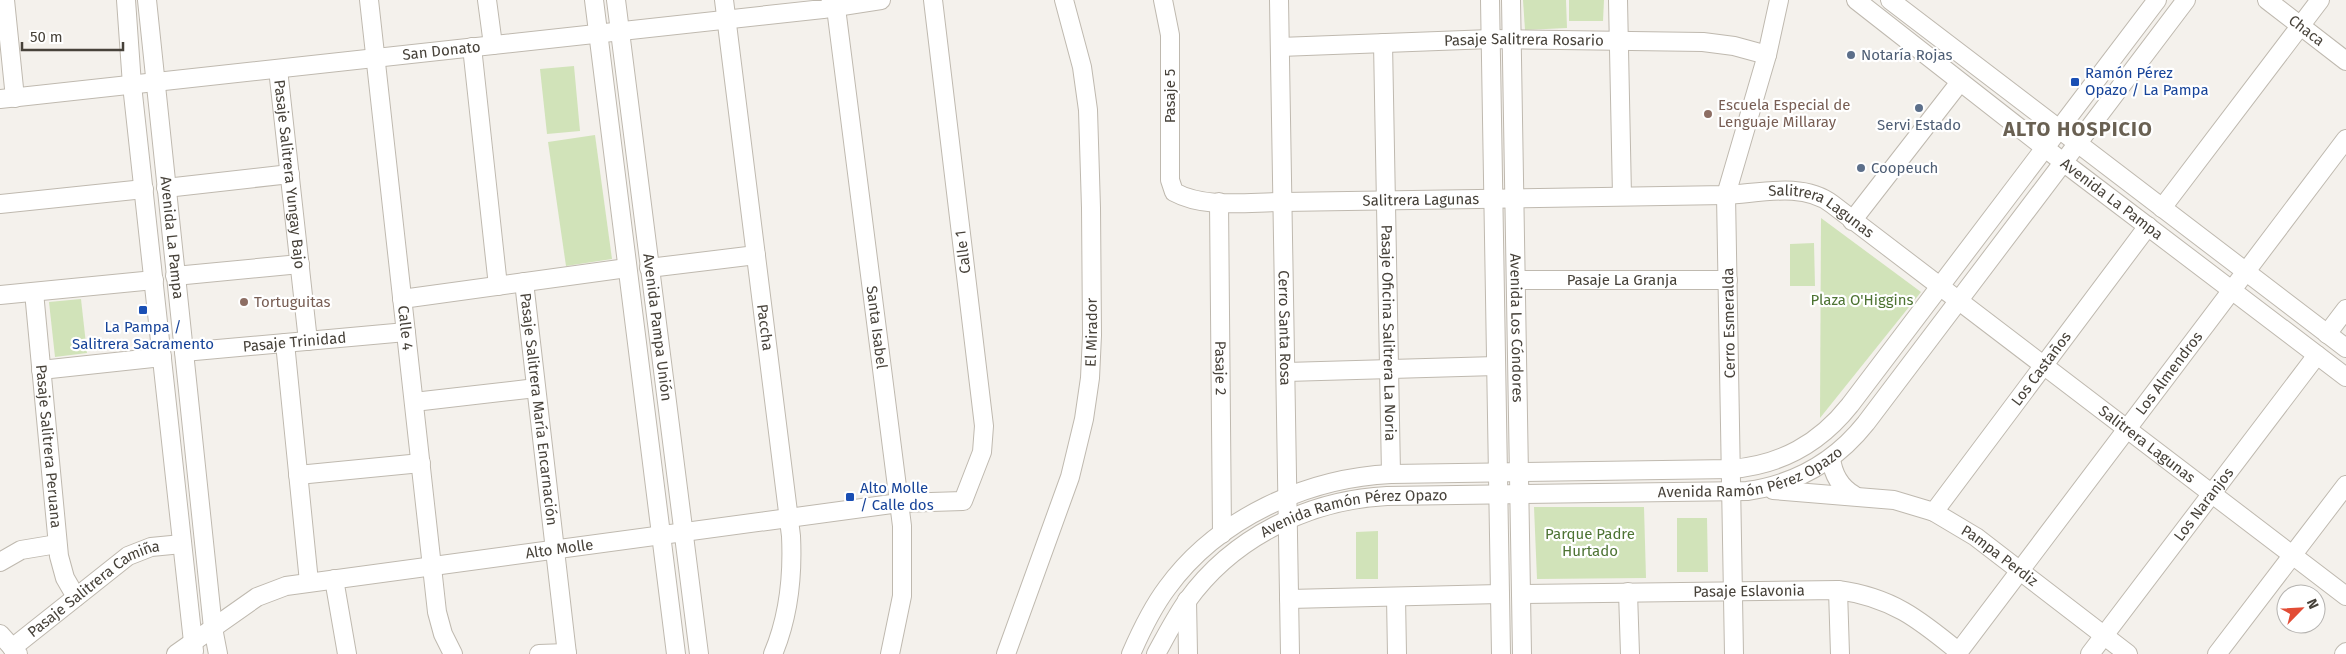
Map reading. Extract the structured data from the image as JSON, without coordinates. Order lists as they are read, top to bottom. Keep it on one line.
{"streets":{"street":["Chaca","Pasaje Salitrera Rosario","San Donato","Pasaje 5","Pasaje Salitrera Yungay Bajo","Avenida La Pampa","Salitrera Lagunas","Calle 1","Pasaje La Granja","Cerro Esmeralda","Avenida Pampa Unión","Santa Isabel","Cerro Santa Rosa","Avenida Los Cóndores","Calle 4","Paccha","El Mirador","Pasaje Oficina Salitrera La Noria","Pasaje Trinidad","Pasaje 2","Los Castaños","Los Almendros","Pasaje Salitrera María Encarnación","Pasaje Salitrera Peruana","Avenida Ramón Pérez Opazo","Los Naranjos","Alto Molle","Pampa Perdiz","Pasaje Eslavonia","Pasaje Salitrera Camiña"]},"crossings":[["Pasaje Salitrera Rosario","Cerro Esmeralda"],["Pasaje Salitrera Rosario","Cerro Santa Rosa"],["Pasaje Salitrera Rosario","Avenida Los Cóndores"],["Pasaje Salitrera Rosario","Pasaje Oficina Salitrera La Noria"],["San Donato","Pasaje Salitrera Yungay Bajo"],["San Donato","Avenida La Pampa"],["San Donato","Avenida Pampa Unión"],["San Donato","Santa Isabel"],["San Donato","Calle 4"],["San Donato","Paccha"],["San Donato","Pasaje Salitrera María Encarnación"],["Pasaje 5","Salitrera Lagunas"],["Pasaje Salitrera Yungay Bajo","Pasaje Trinidad"],["Avenida La Pampa","Pasaje Trinidad"],["Avenida La Pampa","Los Castaños"],["Avenida La Pampa","Los Almendros"],["Avenida La Pampa","Avenida Ramón Pérez Opazo"],["Avenida La Pampa","Los Naranjos"],["Avenida La Pampa","Alto Molle"],["Avenida La Pampa","Pasaje Salitrera Camiña"],["Salitrera Lagunas","Cerro Esmeralda"],["Salitrera Lagunas","Cerro Santa Rosa"],["Salitrera Lagunas","Avenida Los Cóndores"],["Salitrera Lagunas","Pasaje Oficina Salitrera La Noria"],["Salitrera Lagunas","Pasaje 2"],["Salitrera Lagunas","Los Castaños"],["Salitrera Lagunas","Los Almendros"],["Salitrera Lagunas","Avenida Ramón Pérez Opazo"],["Salitrera Lagunas","Los Naranjos"],["Calle 1","Alto Molle"],["Pasaje La Granja","Cerro Esmeralda"],["Pasaje La Granja","Avenida Los Cóndores"],["Cerro Esmeralda","Avenida Ramón Pérez Opazo"],["Cerro Esmeralda","Pasaje Eslavonia"],["Avenida Pampa Unión","Alto Molle"],["Santa Isabel","Alto Molle"],["Cerro Santa Rosa","Avenida Ramón Pérez Opazo"],["Avenida Los Cóndores","Avenida Ramón Pérez Opazo"],["Avenida Los Cóndores","Pasaje Eslavonia"],["Calle 4","Pasaje Trinidad"],["Calle 4","Alto Molle"],["Paccha","Alto Molle"],["Pasaje Oficina Salitrera La Noria","Avenida Ramón Pérez Opazo"],["Pasaje 2","Avenida Ramón Pérez Opazo"],["Los Castaños","Pampa Perdiz"],["Los Almendros","Pampa Perdiz"],["Los Almendros","Pasaje Eslavonia"],["Pasaje Salitrera María Encarnación","Alto Molle"],["Pasaje Salitrera Peruana","Pasaje Salitrera Camiña"],["Avenida Ramón Pérez Opazo","Pampa Perdiz"],["Los Naranjos","Pampa Perdiz"]],"districts":["ALTO HOSPICIO"],"parks":["Plaza O'Higgins","Parque Padre Hurtado"],"places":{"other":["Notaría Rojas","Servi Estado","Escuela Especial de Lenguaje Millaray","Coopeuch","Tortuguitas"],"transit":["Ramón Pérez Opazo / La Pampa","La Pampa / Salitrera Sacramento","Alto Molle / Calle dos"]},"scale_bar":"50 m","north":"top right"}
